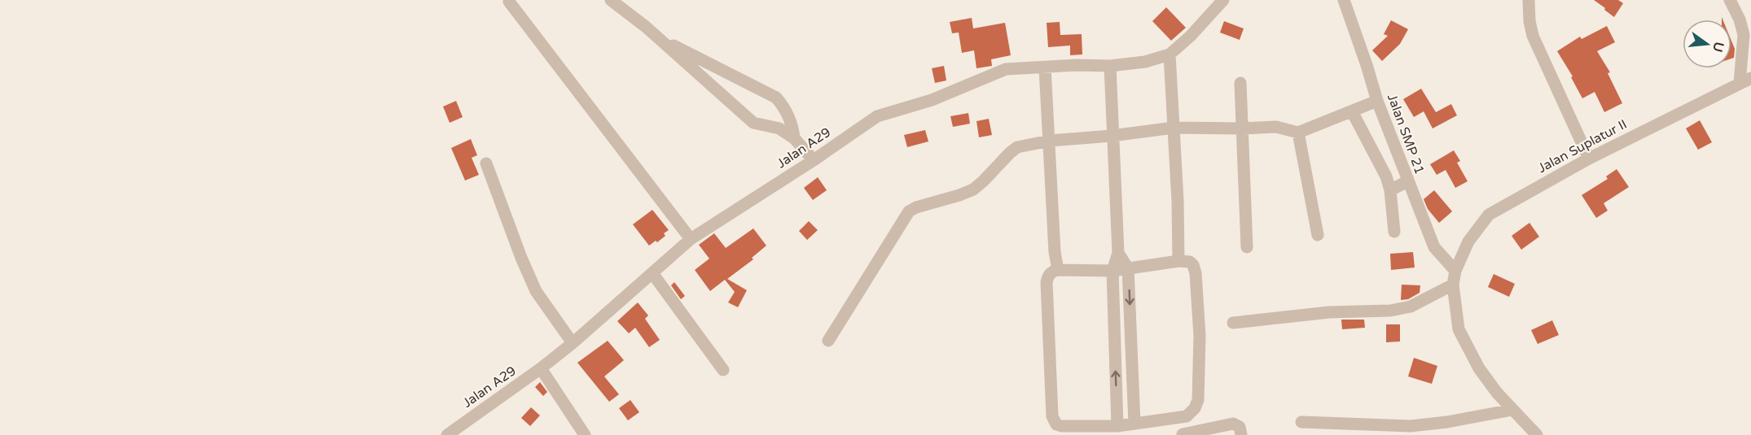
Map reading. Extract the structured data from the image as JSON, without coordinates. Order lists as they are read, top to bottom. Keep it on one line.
{"streets":{"street":["Jalan SMP 21","Jalan Suplatur II","Jalan A29"]},"crossings":[["Jalan SMP 21","Jalan Suplatur II"]],"north":"right"}
